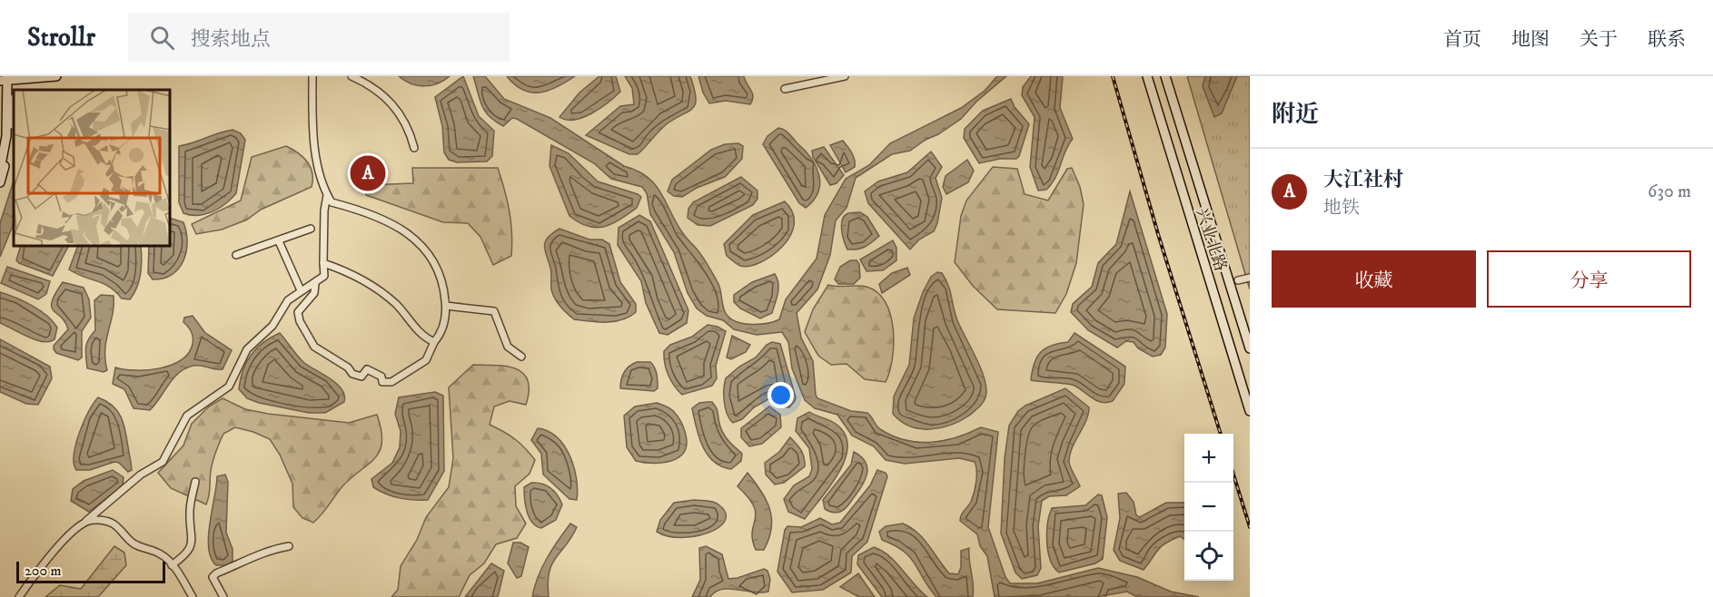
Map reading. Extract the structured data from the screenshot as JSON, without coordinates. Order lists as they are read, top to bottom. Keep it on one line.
{"streets":{"main road":["兴业北路"]},"scale_bar":"200 m","page":{"header":"Strollr","search":"搜索地点","nav":["首页","地图","关于","联系"],"heading":"附近","list":[{"mark":"A","name":"大江社村","note":"地铁","value":"630 m"}],"pins":"A","buttons":["收藏","分享"],"map_buttons":["+","−"],"scale":"200 m"}}
